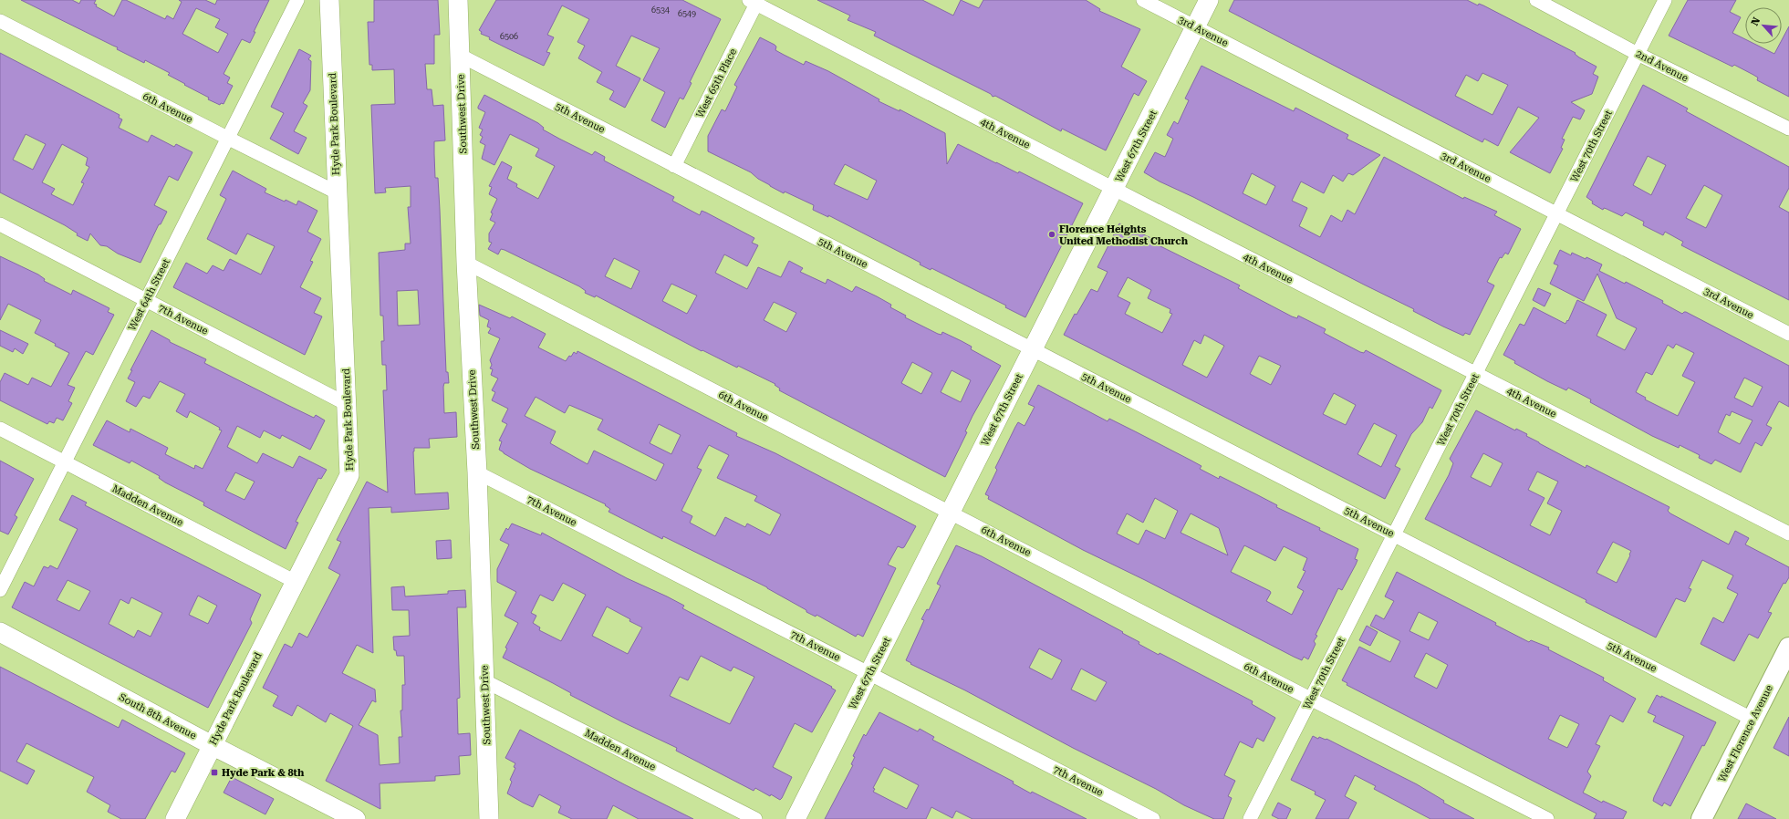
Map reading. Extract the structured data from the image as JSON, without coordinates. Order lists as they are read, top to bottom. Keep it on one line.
{"streets":{"main road":["West Florence Avenue"],"street":["3rd Avenue","2nd Avenue","West 65th Place","6th Avenue","Southwest Drive","5th Avenue","Hyde Park Boulevard","4th Avenue","West 67th Street","West 70th Street","West 64th Street","7th Avenue","Madden Avenue","South 8th Avenue"]},"crossings":[["3rd Avenue","West 67th Street"],["3rd Avenue","West 70th Street"],["2nd Avenue","West 70th Street"],["West 65th Place","5th Avenue"],["West 65th Place","4th Avenue"],["6th Avenue","Southwest Drive"],["6th Avenue","Hyde Park Boulevard"],["6th Avenue","West 67th Street"],["6th Avenue","West 70th Street"],["6th Avenue","West 64th Street"],["Southwest Drive","5th Avenue"],["Southwest Drive","7th Avenue"],["Southwest Drive","Madden Avenue"],["5th Avenue","West 67th Street"],["5th Avenue","West 70th Street"],["5th Avenue","West Florence Avenue"],["Hyde Park Boulevard","7th Avenue"],["Hyde Park Boulevard","Madden Avenue"],["Hyde Park Boulevard","South 8th Avenue"],["4th Avenue","West 67th Street"],["4th Avenue","West 70th Street"],["West 67th Street","7th Avenue"],["West 64th Street","7th Avenue"],["West 64th Street","Madden Avenue"]],"places":{"other":["Florence Heights United Methodist Church"],"transit":["Hyde Park & 8th"]},"house_numbers":["6534","6549","6506"],"north":"top left"}
